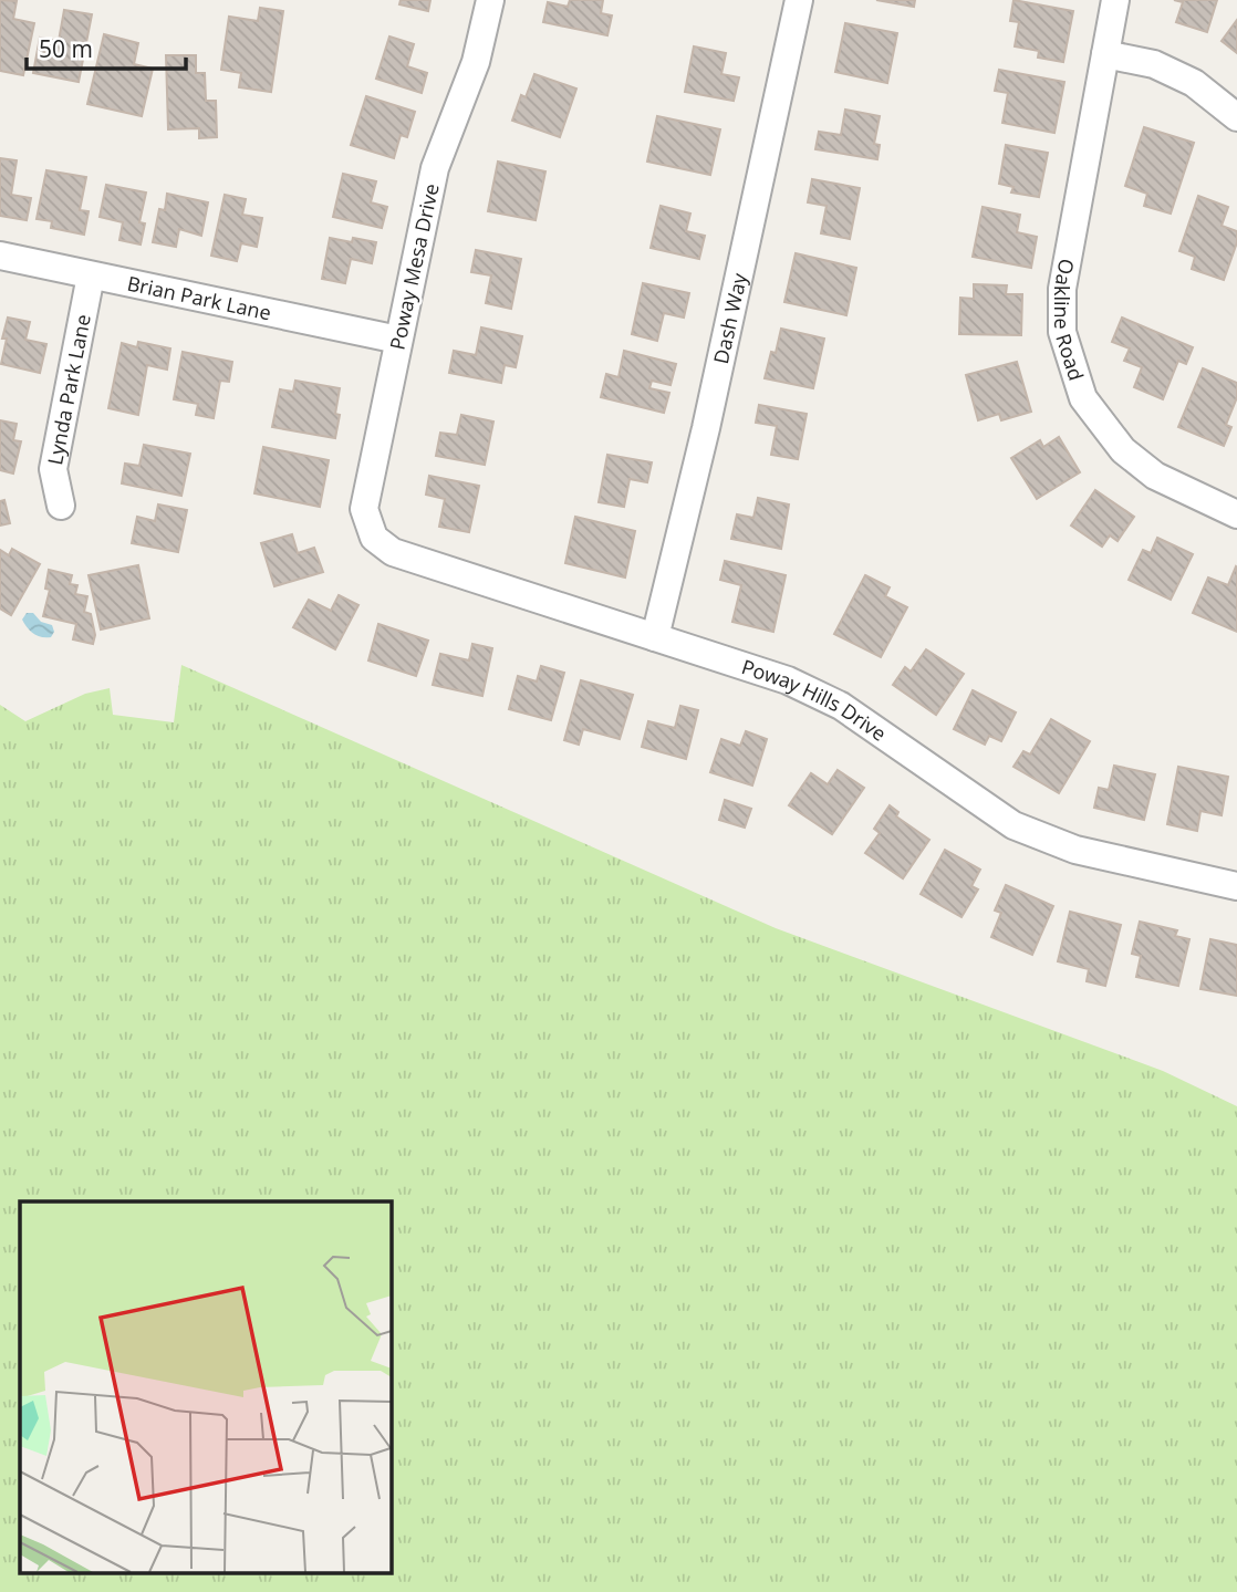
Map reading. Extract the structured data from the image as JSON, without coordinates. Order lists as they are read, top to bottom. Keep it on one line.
{"streets":{"street":["Poway Mesa Drive","Brian Park Lane","Oakline Road","Dash Way","Lynda Park Lane","Poway Hills Drive"]},"crossings":[["Poway Mesa Drive","Brian Park Lane"],["Poway Mesa Drive","Poway Hills Drive"],["Brian Park Lane","Lynda Park Lane"],["Dash Way","Poway Hills Drive"]],"scale_bar":"50 m"}
